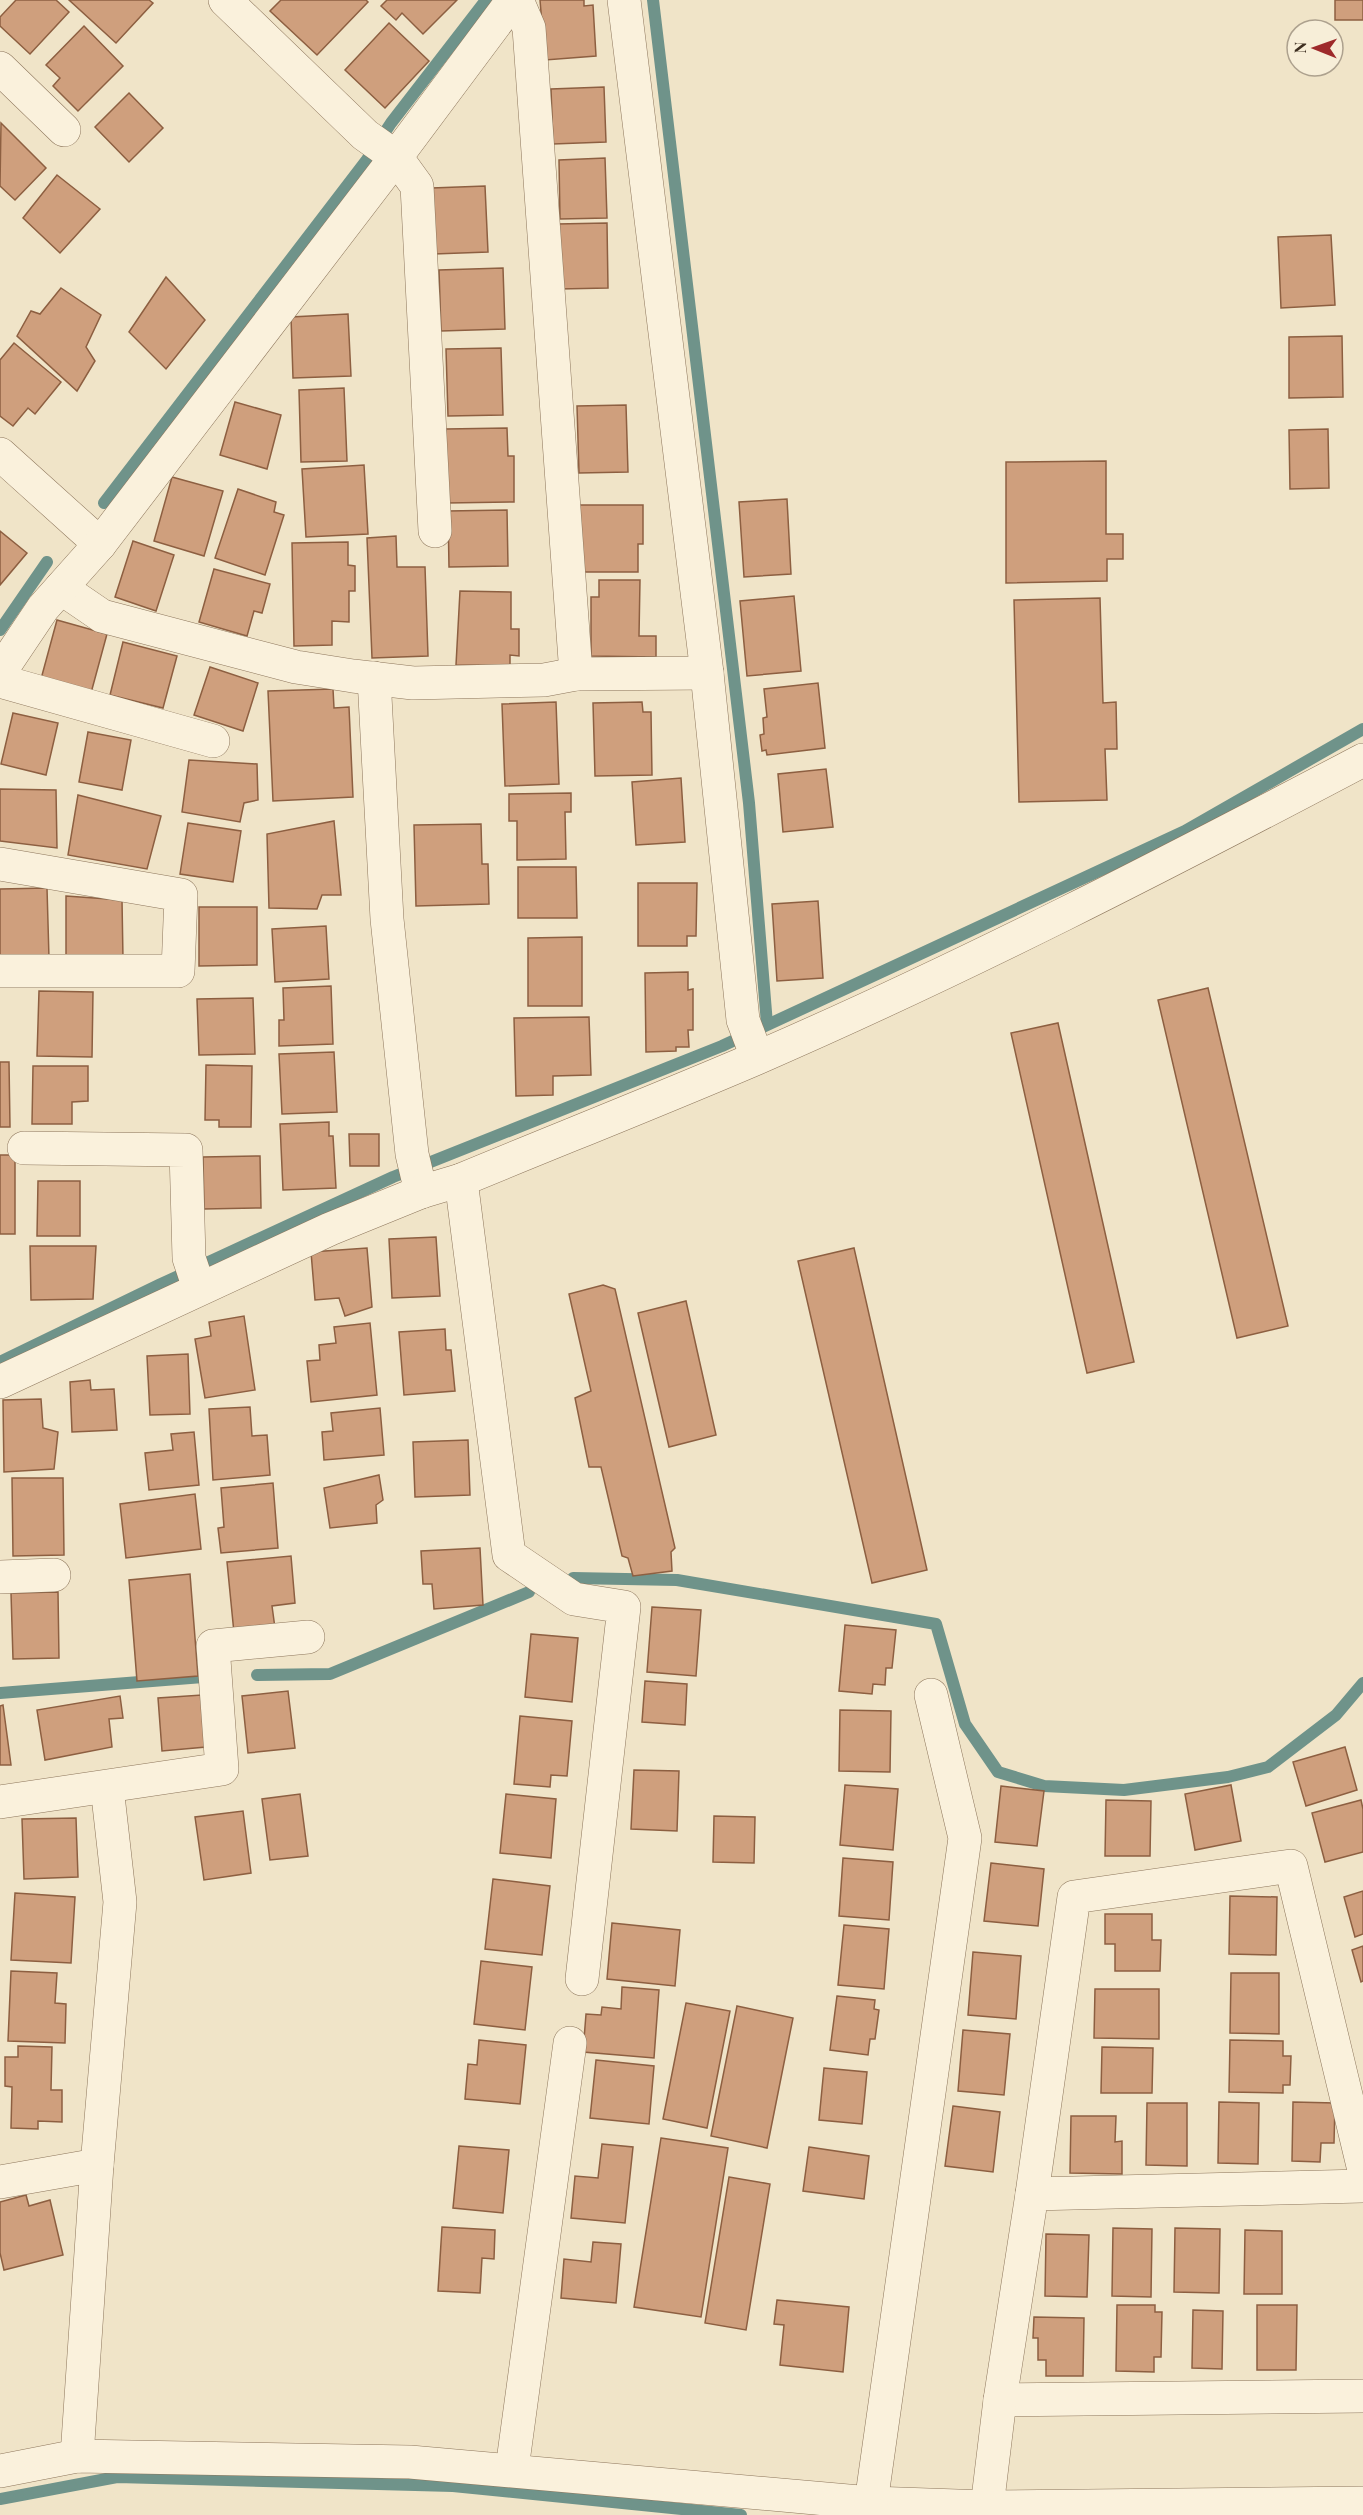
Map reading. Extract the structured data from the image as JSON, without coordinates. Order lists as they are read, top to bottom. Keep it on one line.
{"north":"left"}
